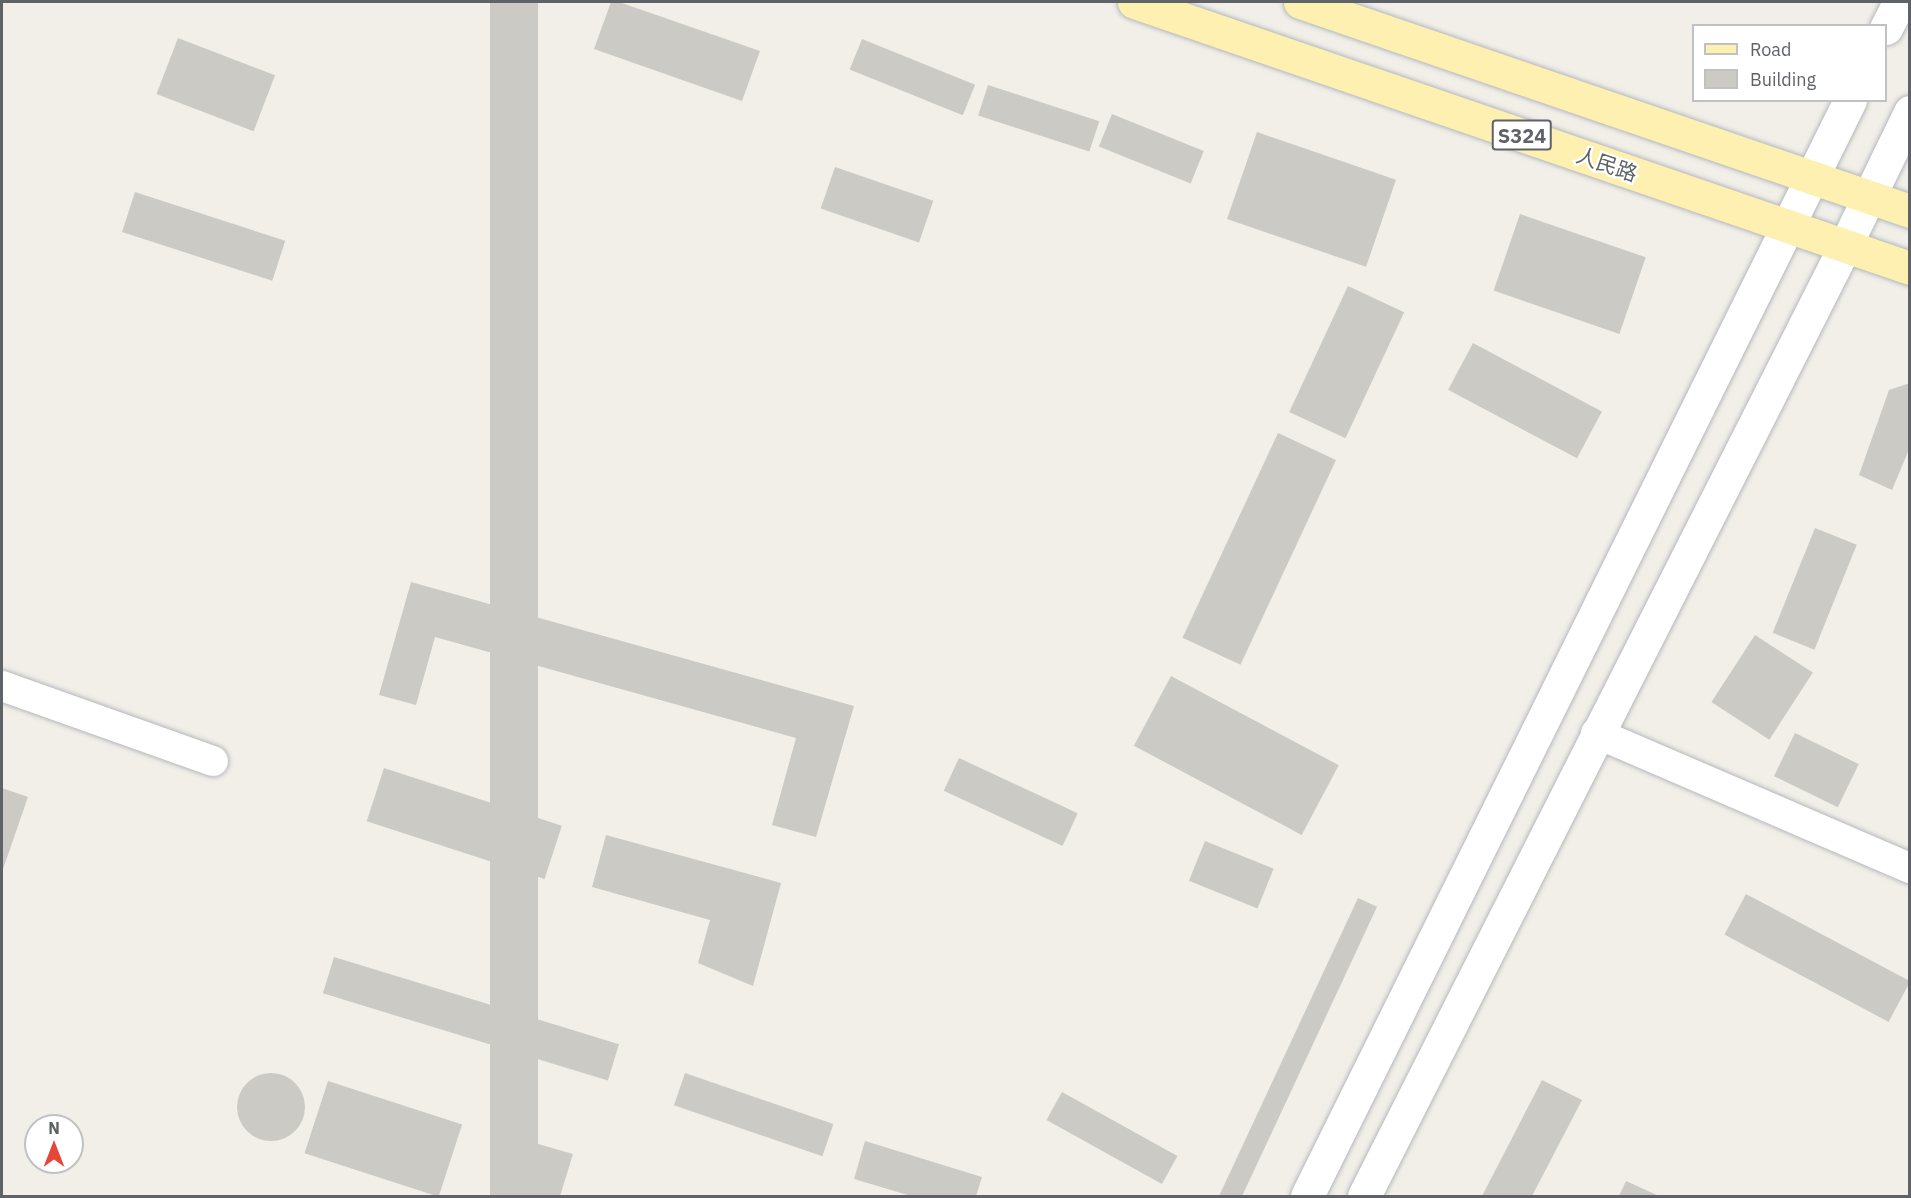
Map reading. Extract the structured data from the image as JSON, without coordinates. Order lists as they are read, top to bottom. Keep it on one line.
{"streets":{"main road":["S324","人民路"]},"legend":["Road","Building"],"north":"top"}
